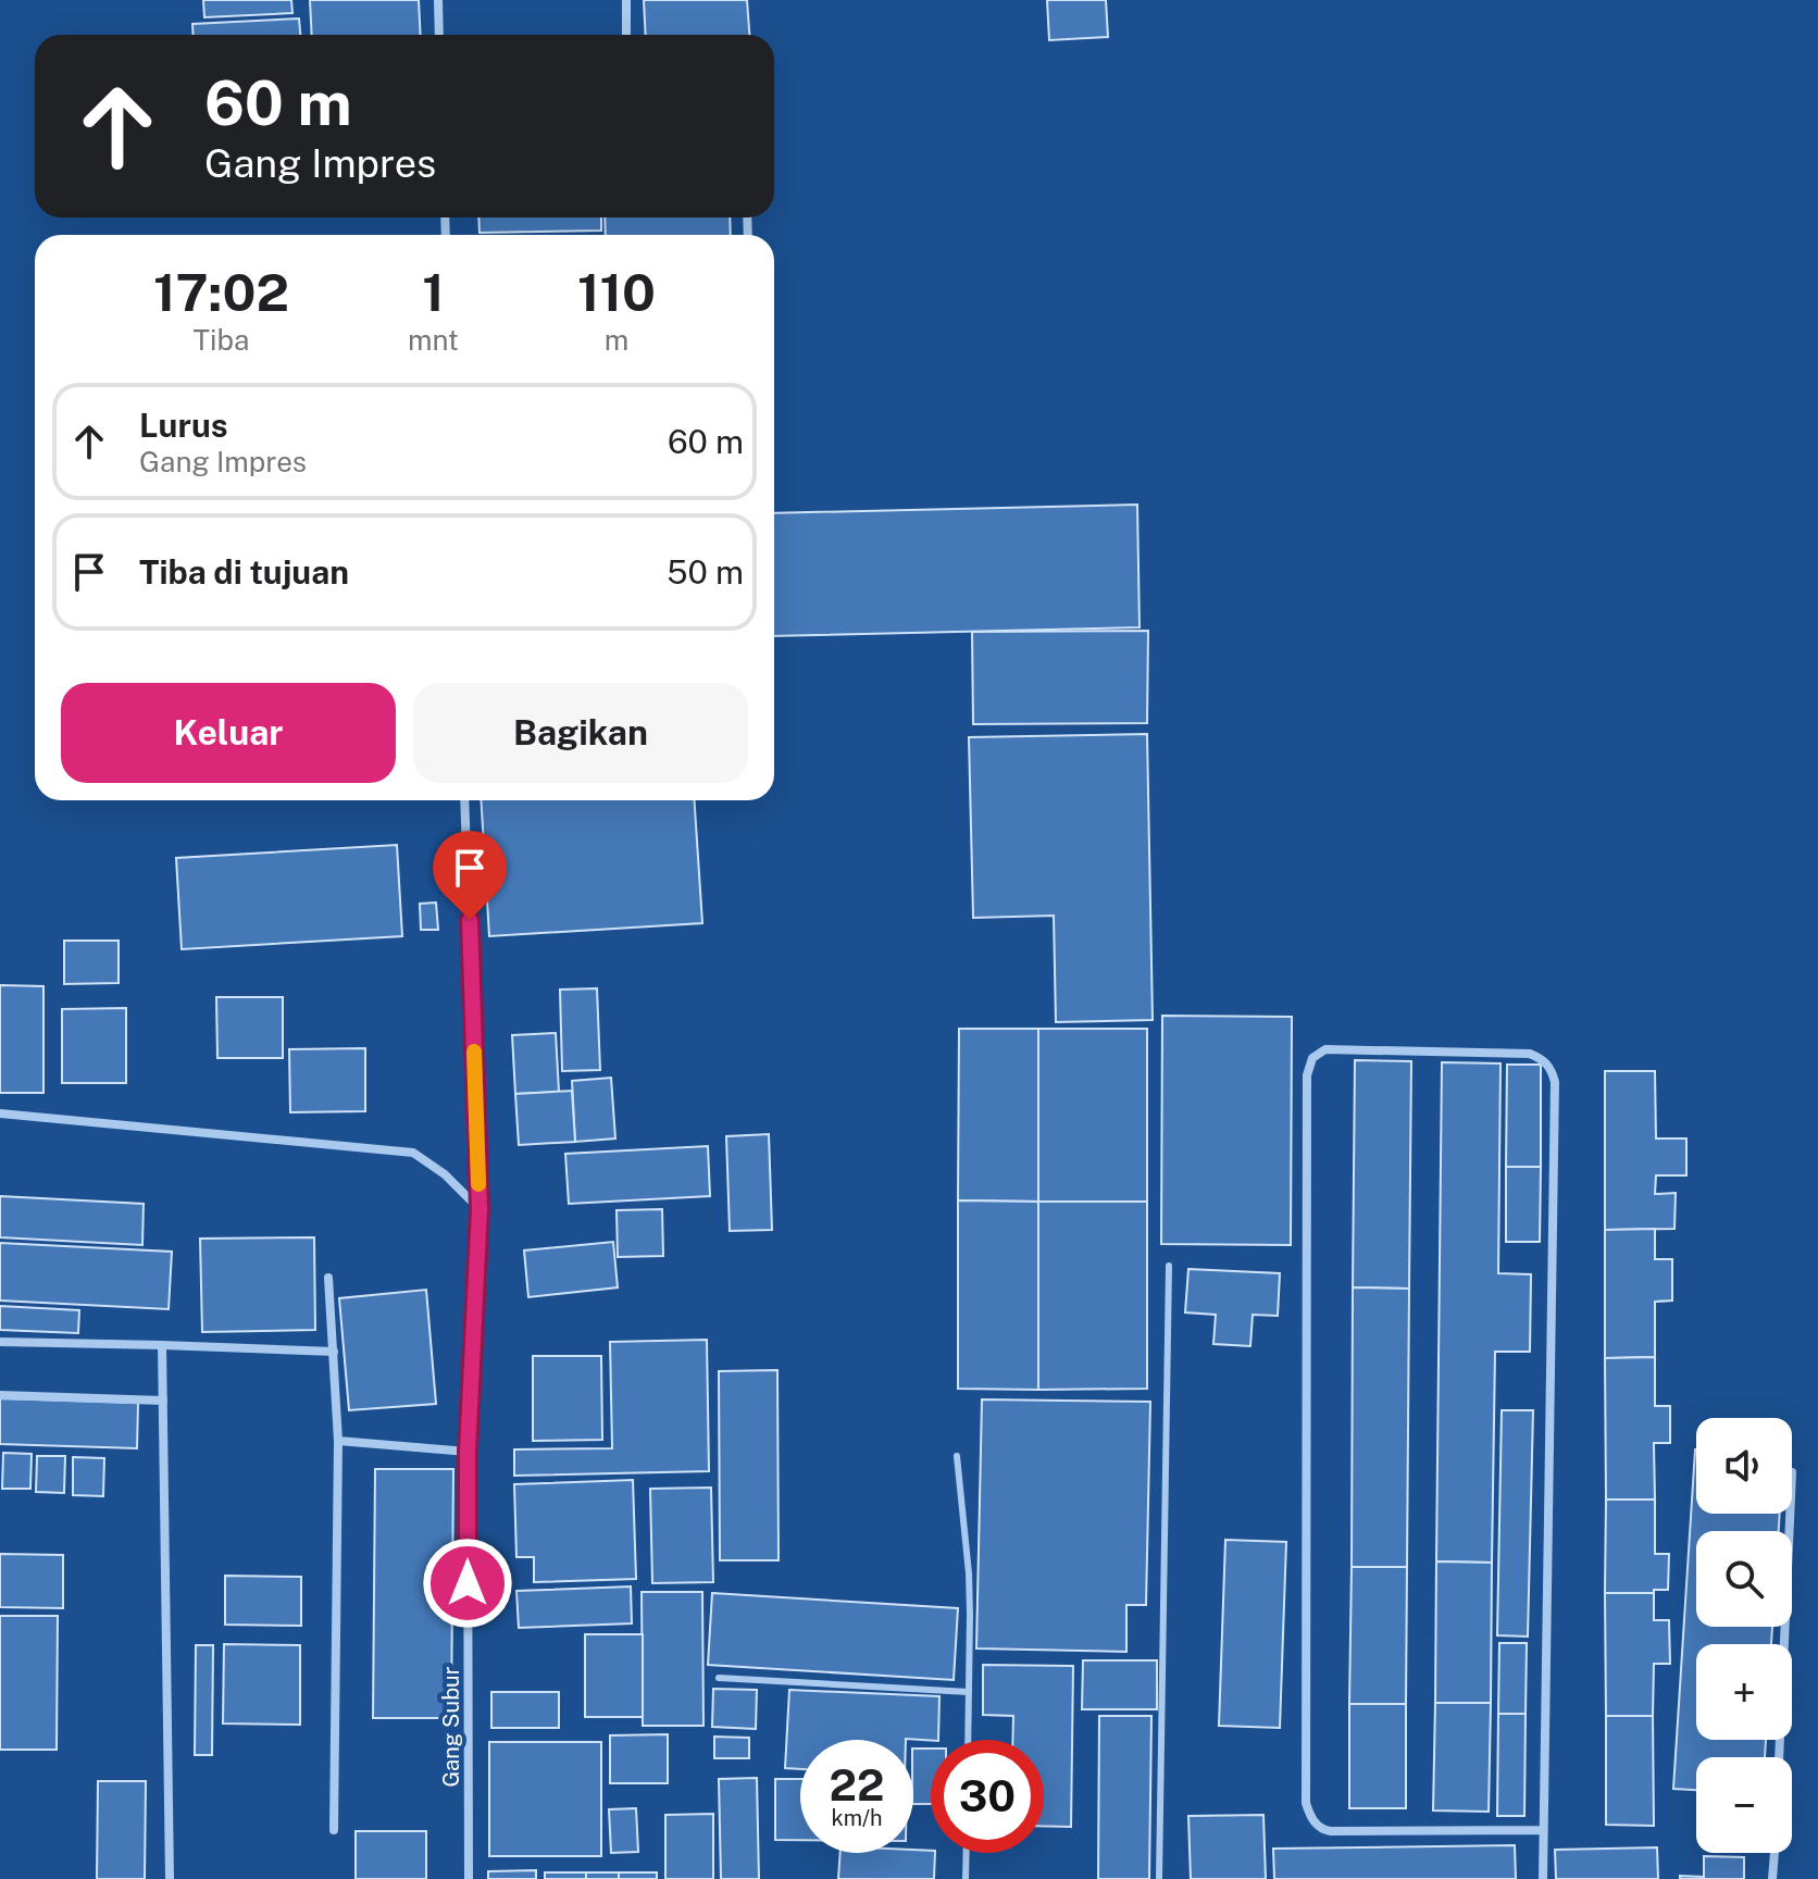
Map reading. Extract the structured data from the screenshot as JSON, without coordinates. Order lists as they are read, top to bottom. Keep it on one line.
{"streets":{"street":["Gang Subur"]},"page":{"turn":["60 m","Gang Impres"],"eta":["17:02","Tiba","1","mnt","110","m"],"list":[{"name":"Lurus","note":"Gang Impres","value":"60 m"},{"name":"Tiba di tujuan","value":"50 m"}],"buttons":["Keluar","Bagikan"],"map_buttons":["+","−"],"speed":"22 km/h","limit":"30"}}
